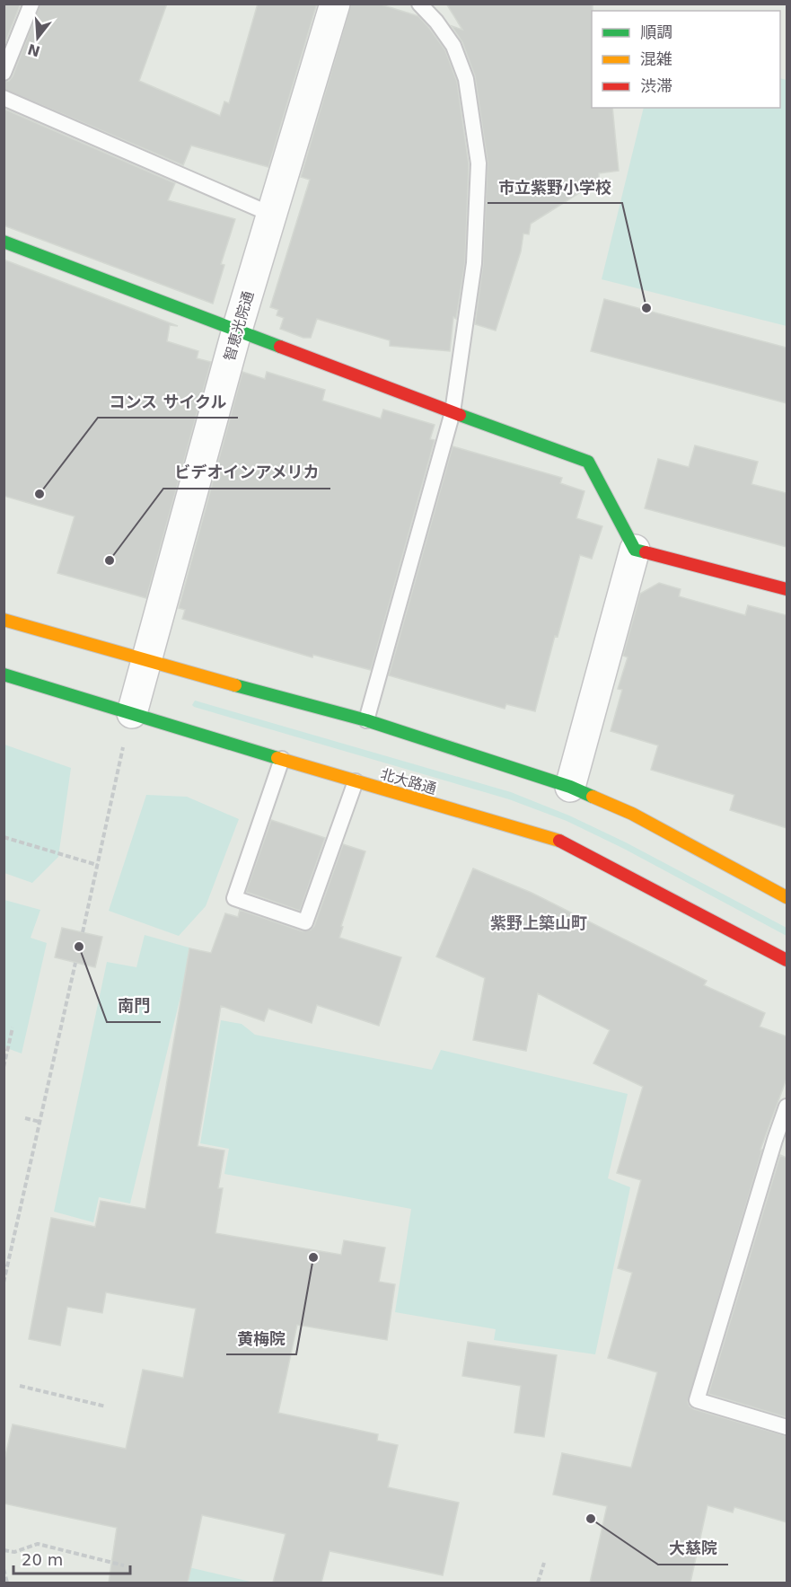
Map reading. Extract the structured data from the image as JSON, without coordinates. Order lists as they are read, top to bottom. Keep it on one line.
{"streets":{"main road":["北大路通"],"street":["智恵光院通"]},"crossings":[["智恵光院通","北大路通"]],"districts":["紫野上築山町"],"places":["市立紫野小学校","コンス サイクル","ビデオインアメリカ","南門","黄梅院","大慈院"],"legend":["順調","混雑","渋滞"],"scale_bar":"20 m","north":"bottom"}
